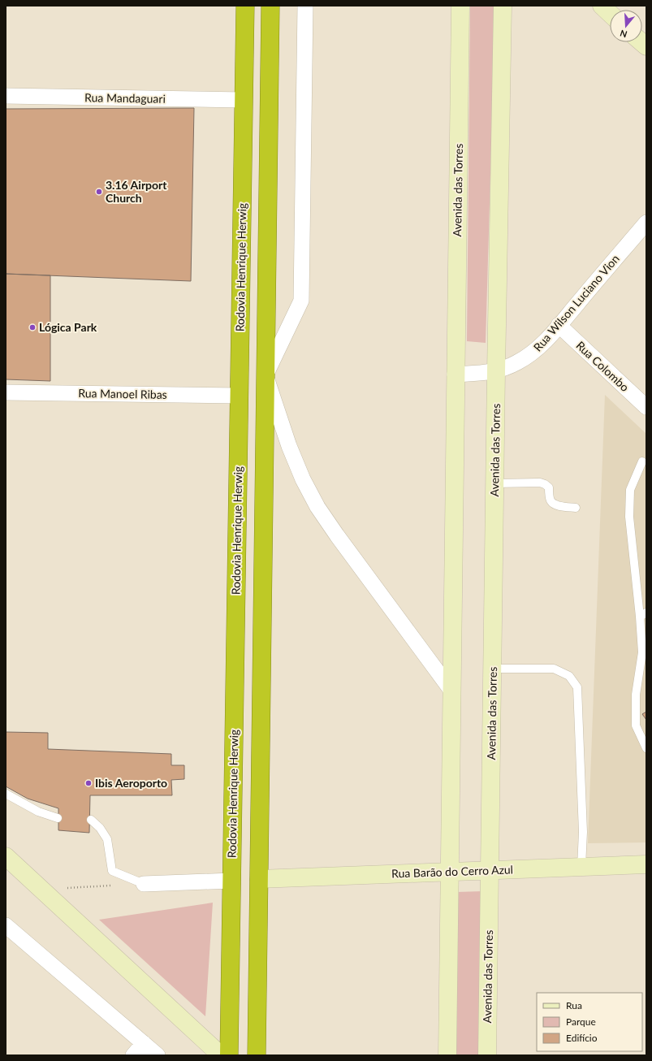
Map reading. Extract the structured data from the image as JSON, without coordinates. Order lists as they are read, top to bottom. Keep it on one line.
{"streets":{"highway":["Rodovia Henrique Herwig"],"main road":["Avenida das Torres","Rua Barão do Cerro Azul"],"street":["Rua Mandaguari","Rua Wilson Luciano Vion","Rua Colombo","Rua Manoel Ribas"]},"crossings":[["Rua Mandaguari","Rodovia Henrique Herwig"],["Avenida das Torres","Rua Wilson Luciano Vion"],["Avenida das Torres","Rua Barão do Cerro Azul"],["Rodovia Henrique Herwig","Rua Manoel Ribas"],["Rua Wilson Luciano Vion","Rua Colombo"]],"places":["3.16 Airport Church","Lógica Park","Ibis Aeroporto"],"legend":["Rua","Parque","Edifício"],"north":"bottom"}
